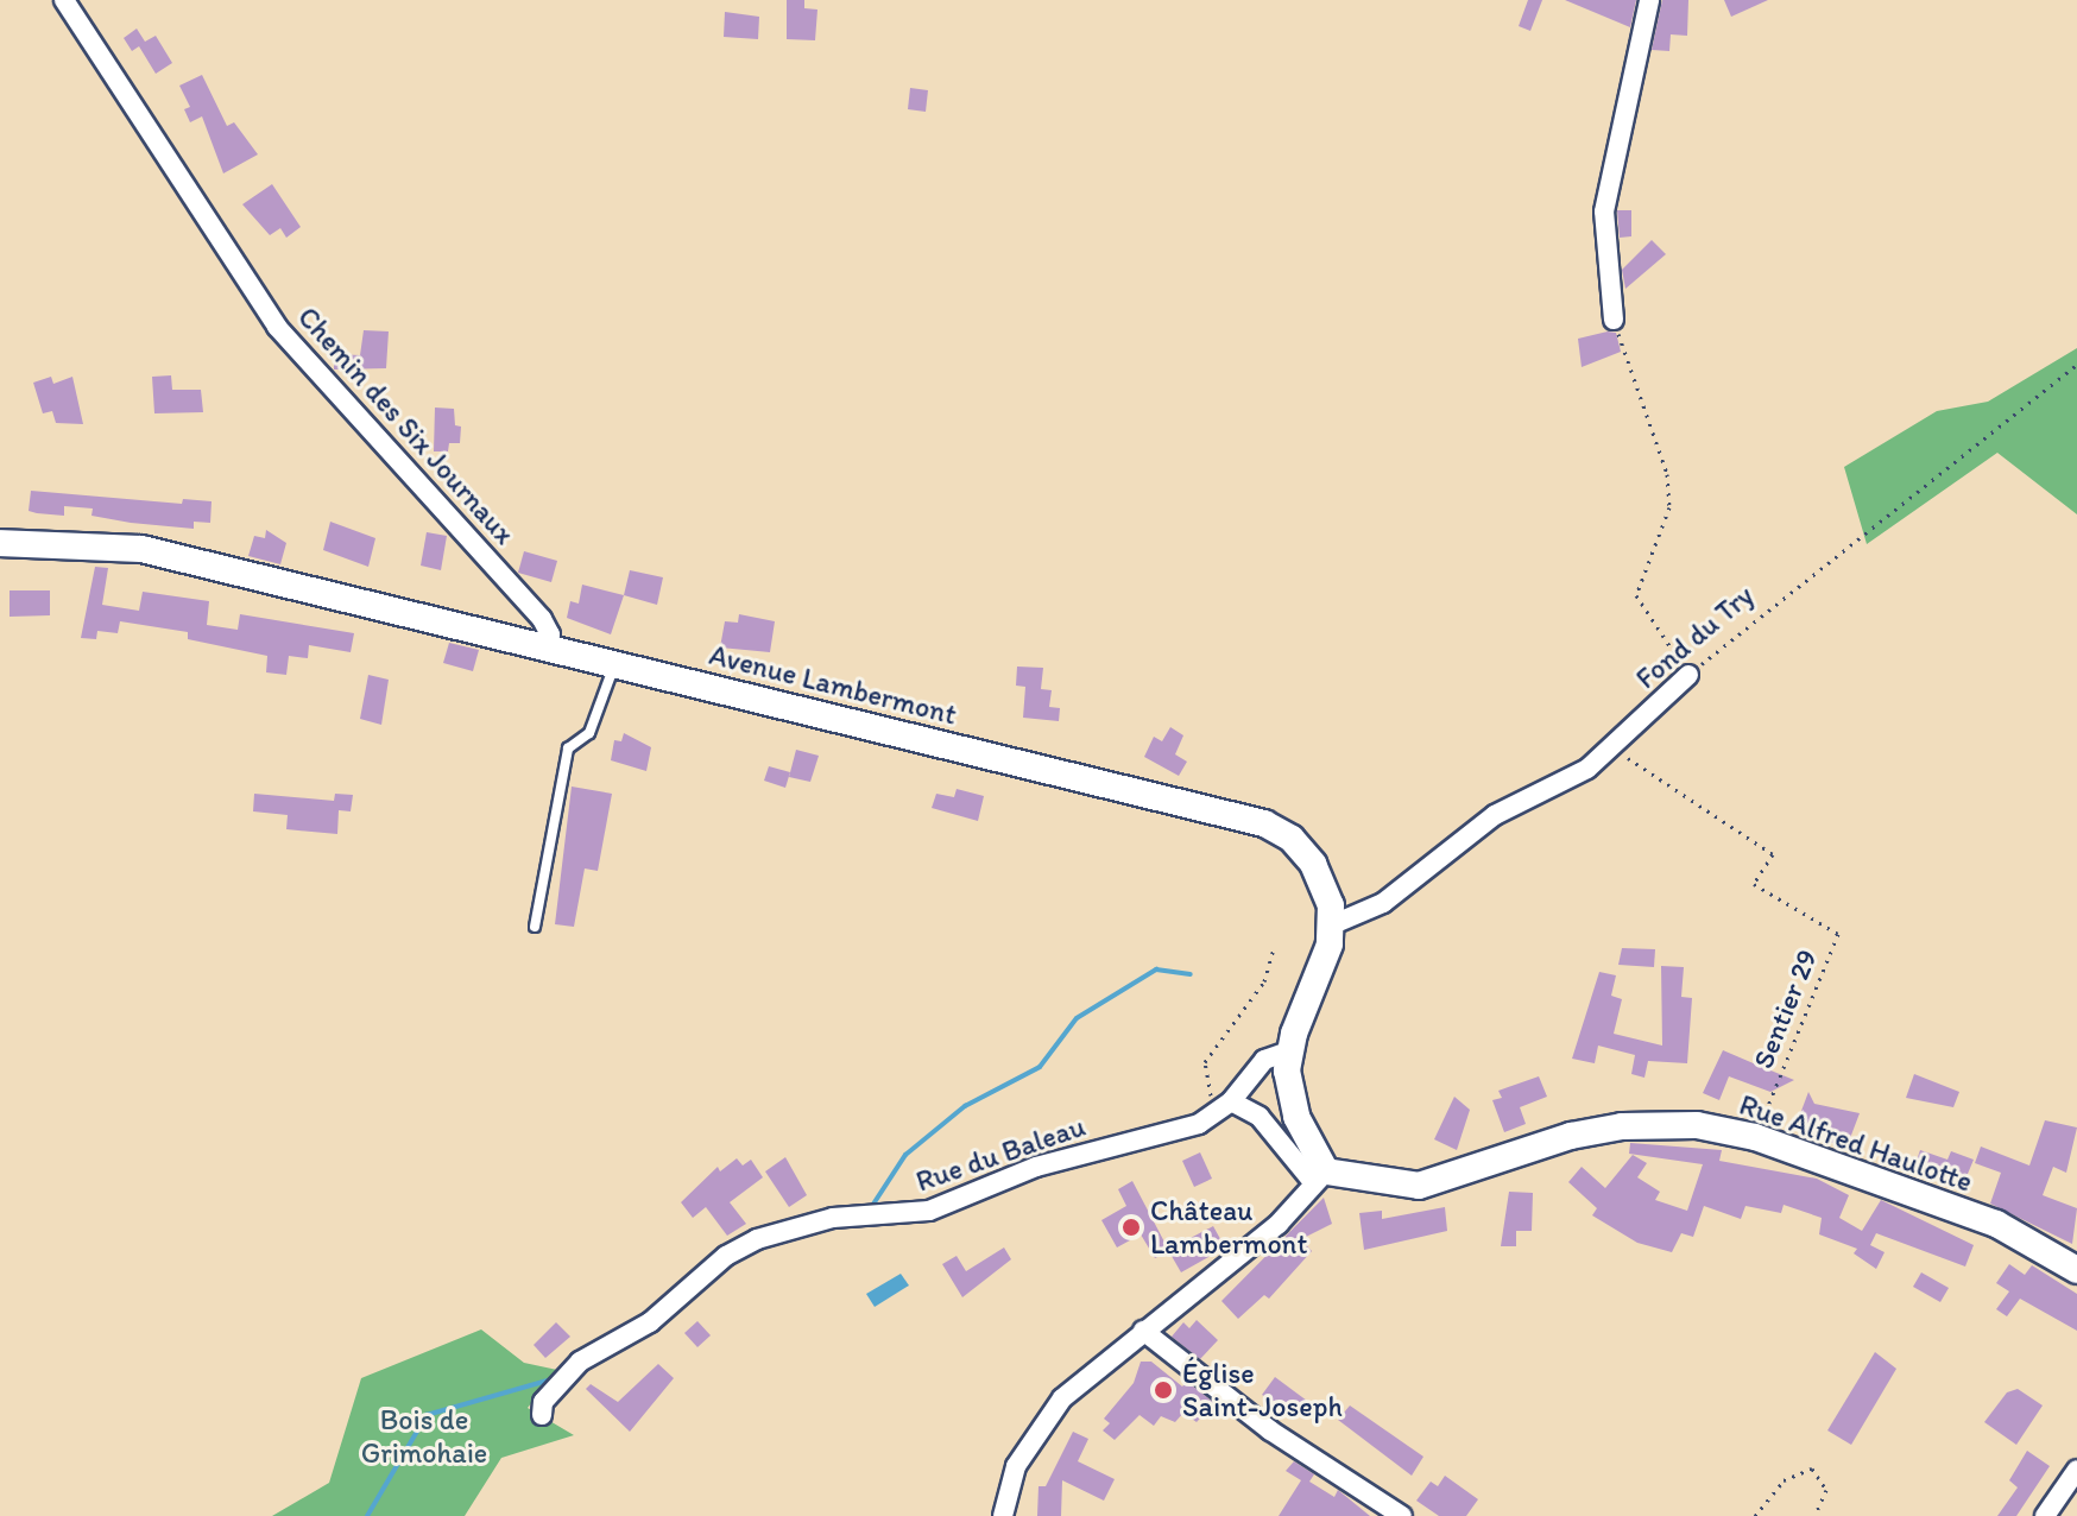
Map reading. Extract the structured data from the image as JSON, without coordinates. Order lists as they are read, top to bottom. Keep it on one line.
{"streets":{"street":["Chemin des Six Journaux","Fond du Try","Avenue Lambermont","Rue Alfred Haulotte","Rue du Baleau"],"path":["Sentier 29"]},"crossings":[["Chemin des Six Journaux","Avenue Lambermont"],["Fond du Try","Avenue Lambermont"],["Fond du Try","Sentier 29"],["Sentier 29","Rue Alfred Haulotte"]],"parks":["Bois de Grimohaie"],"places":["Château Lambermont","Église Saint-Joseph"]}
